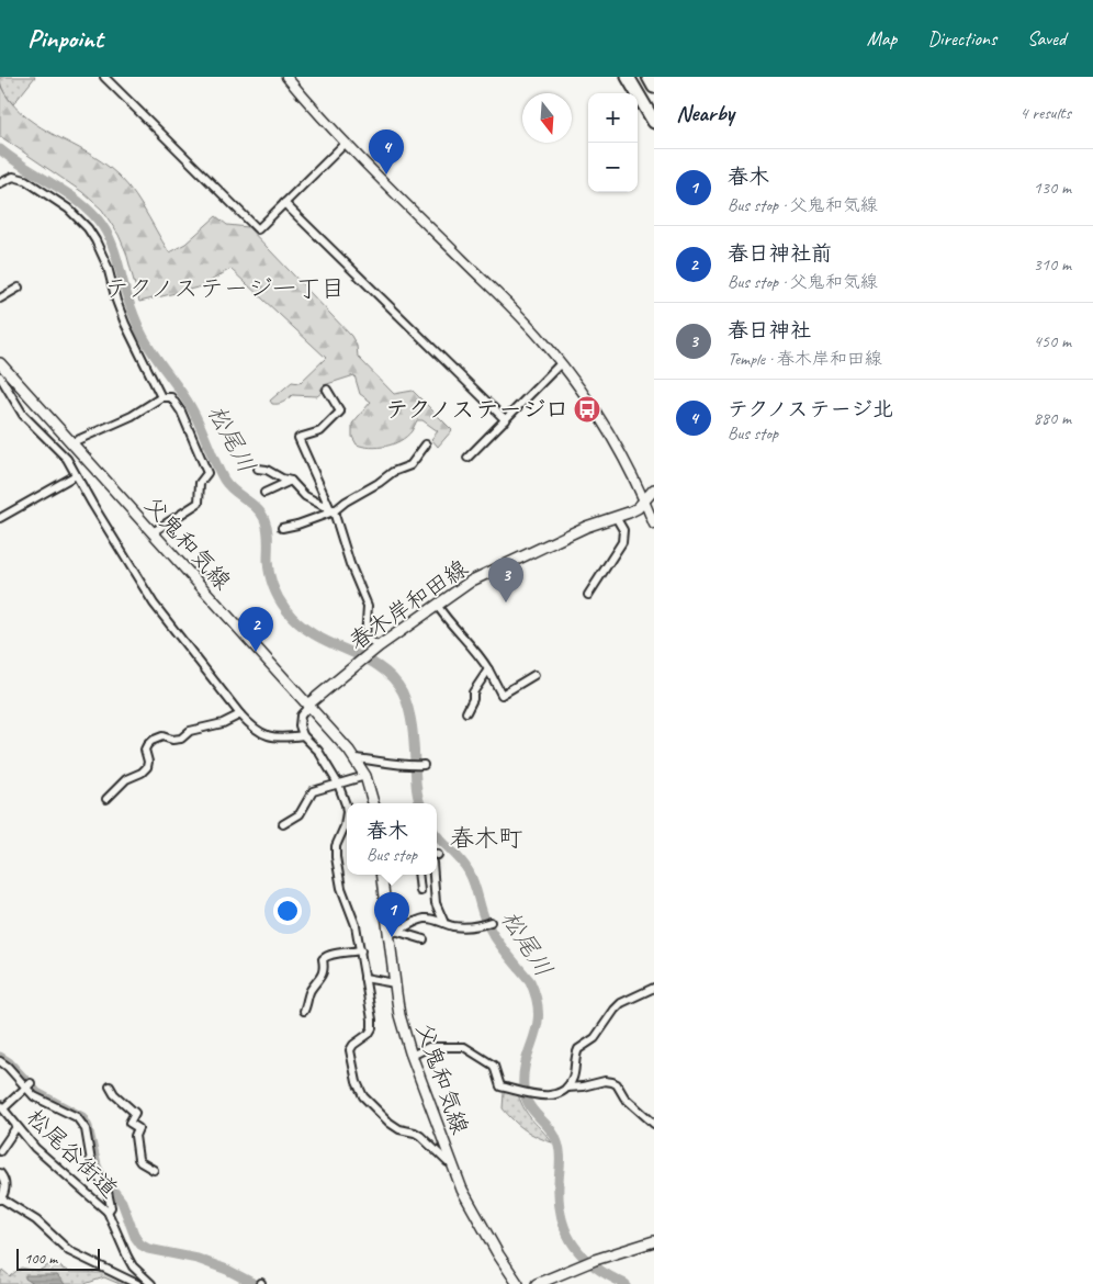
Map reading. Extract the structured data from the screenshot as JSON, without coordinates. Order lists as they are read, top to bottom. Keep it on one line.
{"streets":{"main road":["父鬼和気線","春木岸和田線"],"street":["松尾谷街道"]},"crossings":[["父鬼和気線","春木岸和田線"]],"districts":["テクノステージ一丁目","春木町"],"water":["松尾川"],"places":{"bus stop":["テクノステージ口"]},"scale_bar":"100 m","north":"bottom","page":{"header":"Pinpoint","nav":["Map","Directions","Saved"],"heading":["Nearby","4 results"],"map_buttons":["+","−"],"pins":["4","3","2","1"],"list":[{"mark":"1","name":"春木","note":"Bus stop · 父鬼和気線","value":"130 m"},{"mark":"2","name":"春日神社前","note":"Bus stop · 父鬼和気線","value":"310 m"},{"mark":"3","name":"春日神社","note":"Temple · 春木岸和田線","value":"450 m"},{"mark":"4","name":"テクノステージ北","note":"Bus stop","value":"880 m"}],"popup":["春木","Bus stop"],"scale":"100 m"}}
